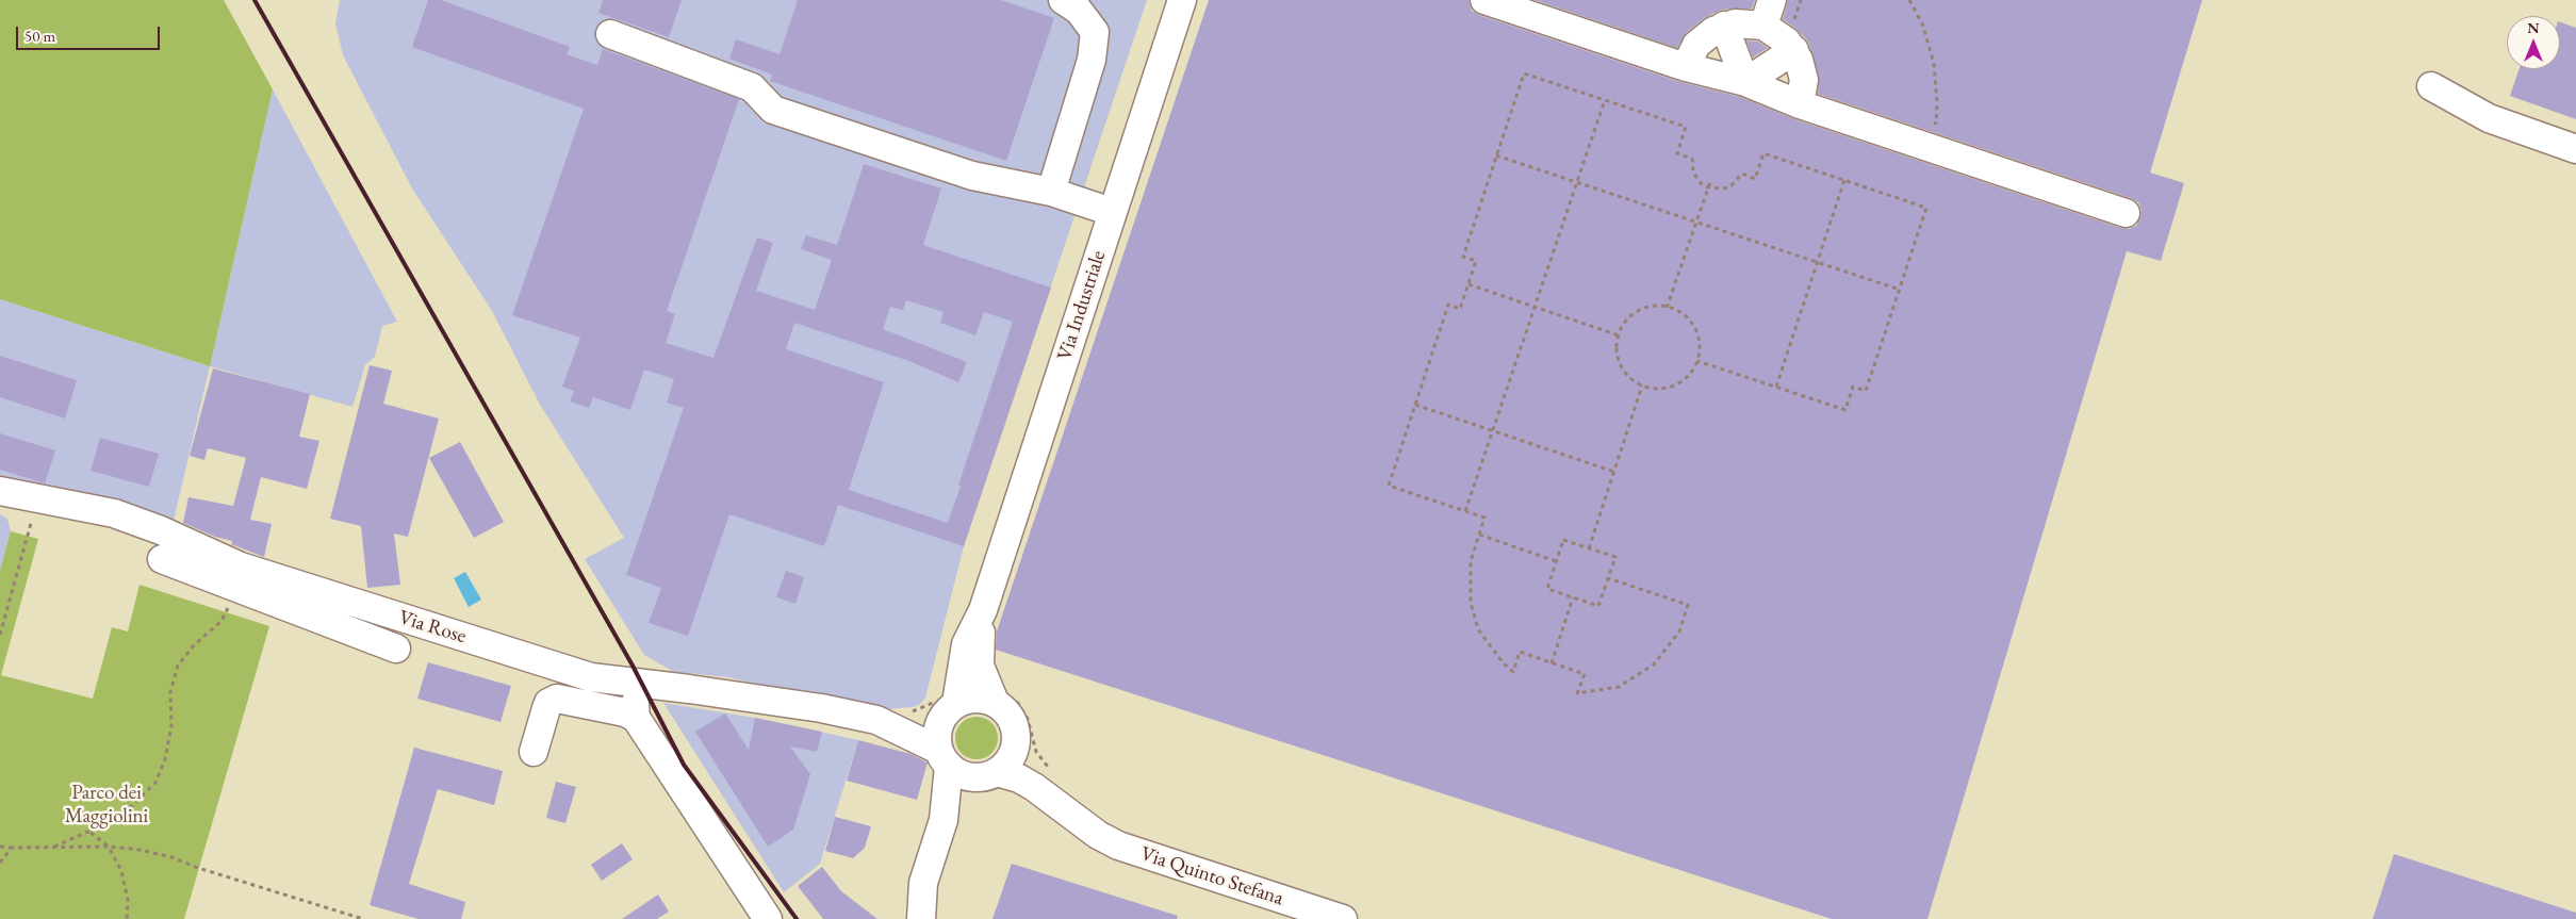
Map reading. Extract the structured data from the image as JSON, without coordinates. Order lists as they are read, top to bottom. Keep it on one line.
{"streets":{"street":["Via Industriale","Via Rose","Via Quinto Stefana"]},"crossings":[["Via Industriale","Via Rose"],["Via Industriale","Via Quinto Stefana"],["Via Rose","Via Quinto Stefana"]],"parks":["Parco dei Maggiolini"],"scale_bar":"50 m","north":"top"}
